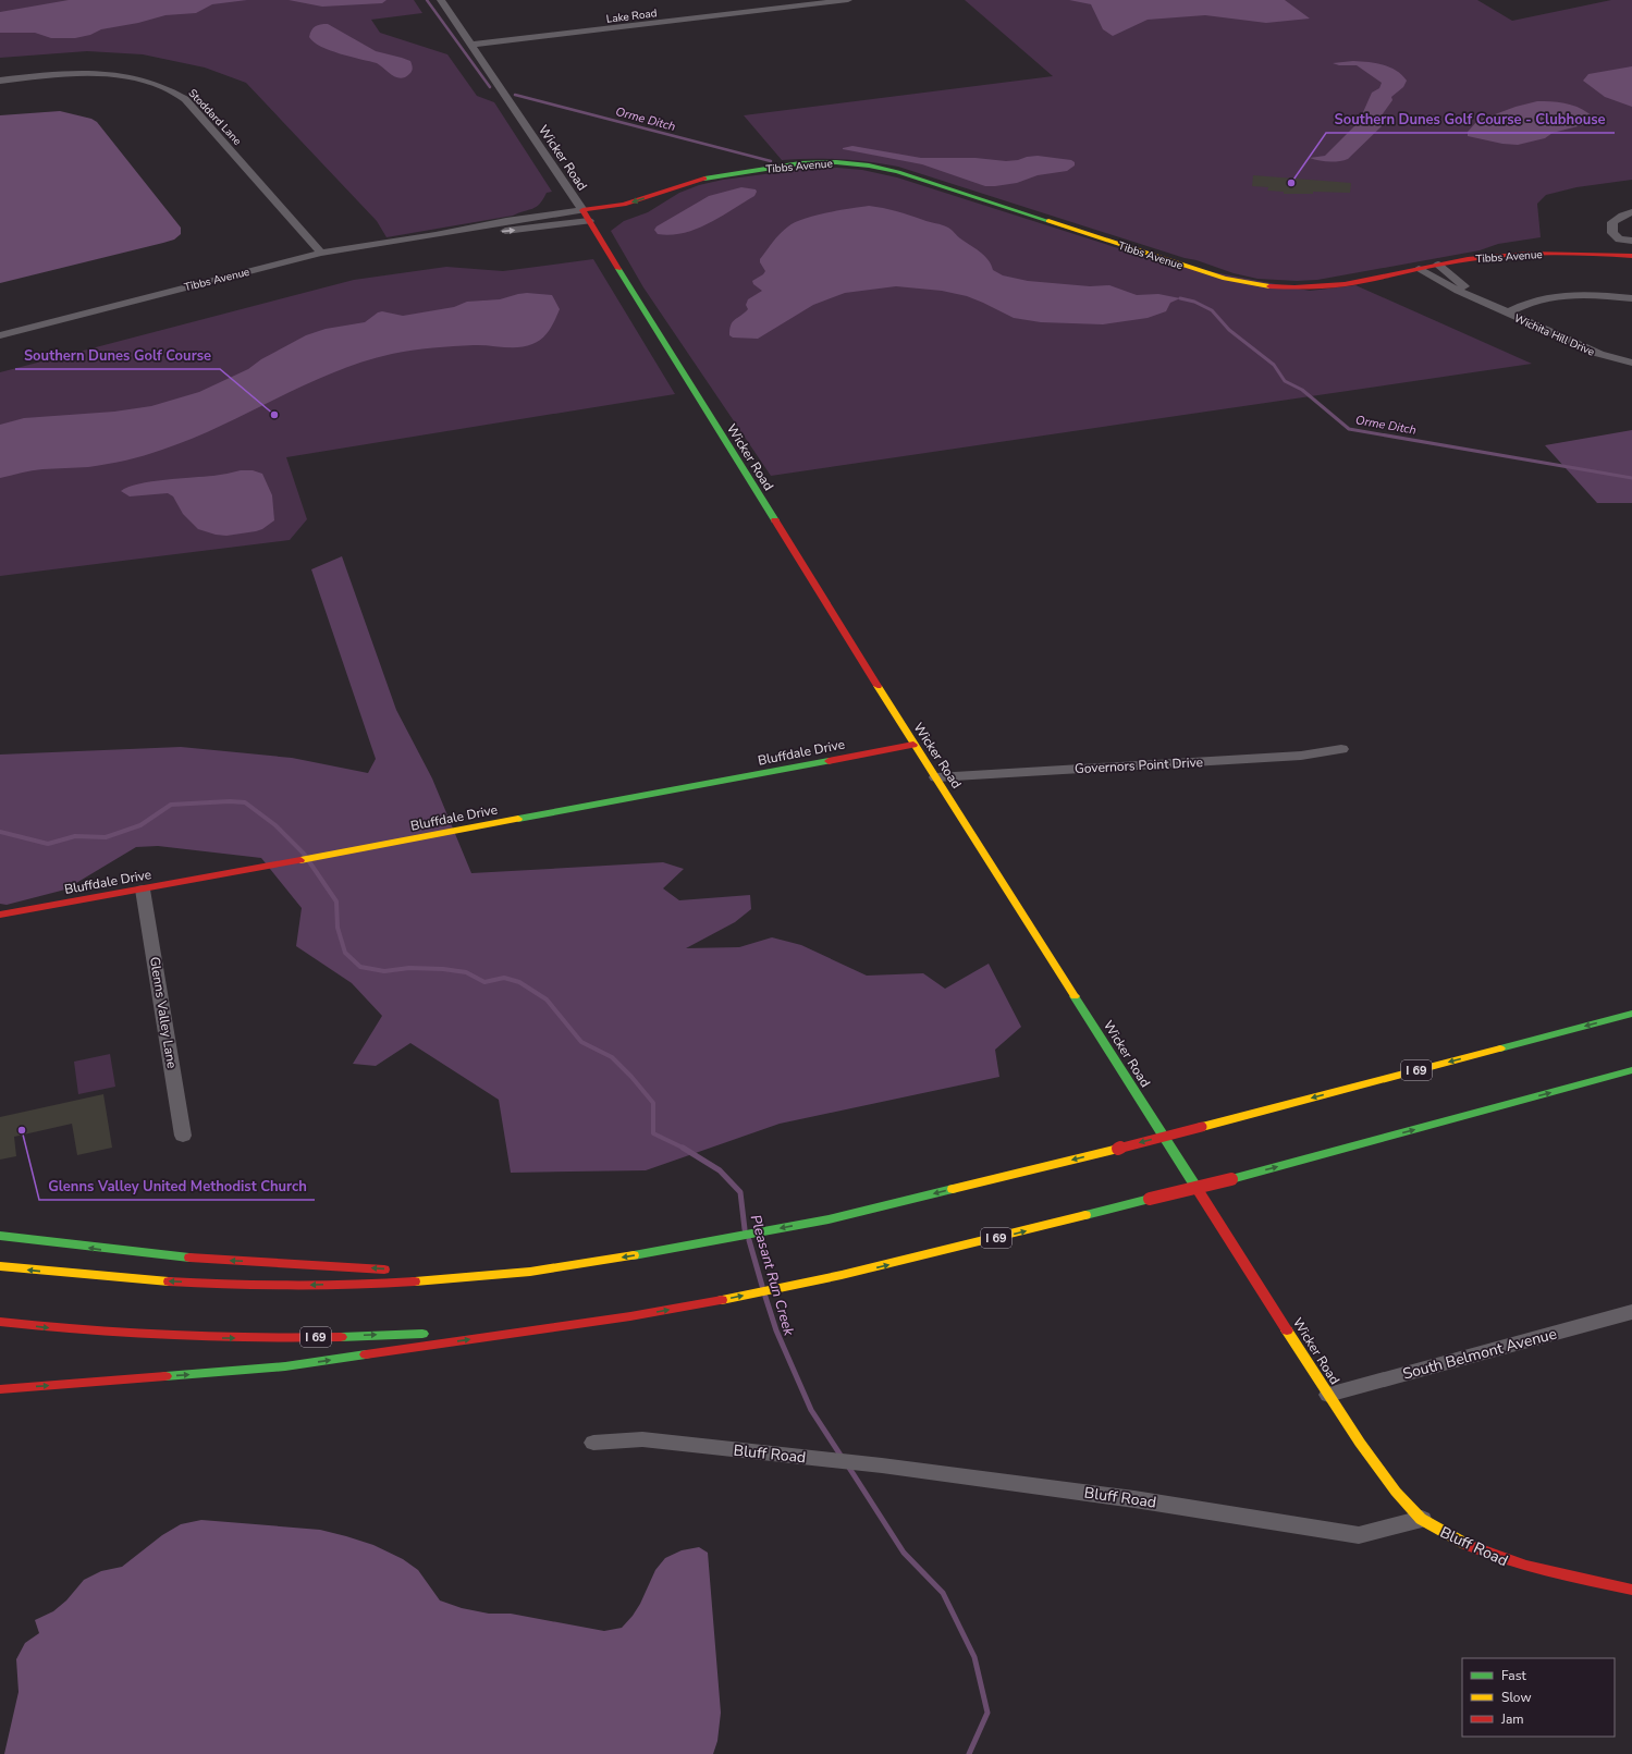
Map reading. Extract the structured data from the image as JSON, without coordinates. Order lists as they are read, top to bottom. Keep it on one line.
{"streets":{"main road":["Wicker Road","Tibbs Avenue","Bluffdale Drive","I 69","Bluff Road"],"street":["Lake Road","Stoddard Lane","Wichita Hill Drive","Governors Point Drive","Glenns Valley Lane","South Belmont Avenue"]},"crossings":[["Lake Road","Wicker Road"],["Stoddard Lane","Tibbs Avenue"],["Wicker Road","Tibbs Avenue"],["Wicker Road","Bluffdale Drive"],["Wicker Road","Governors Point Drive"],["Wicker Road","South Belmont Avenue"],["Wicker Road","Bluff Road"],["Tibbs Avenue","Wichita Hill Drive"],["Bluffdale Drive","Glenns Valley Lane"]],"water":["Orme Ditch","Pleasant Run Creek"],"places":["Southern Dunes Golf Course - Clubhouse","Southern Dunes Golf Course","Glenns Valley United Methodist Church"],"legend":["Fast","Slow","Jam"]}
